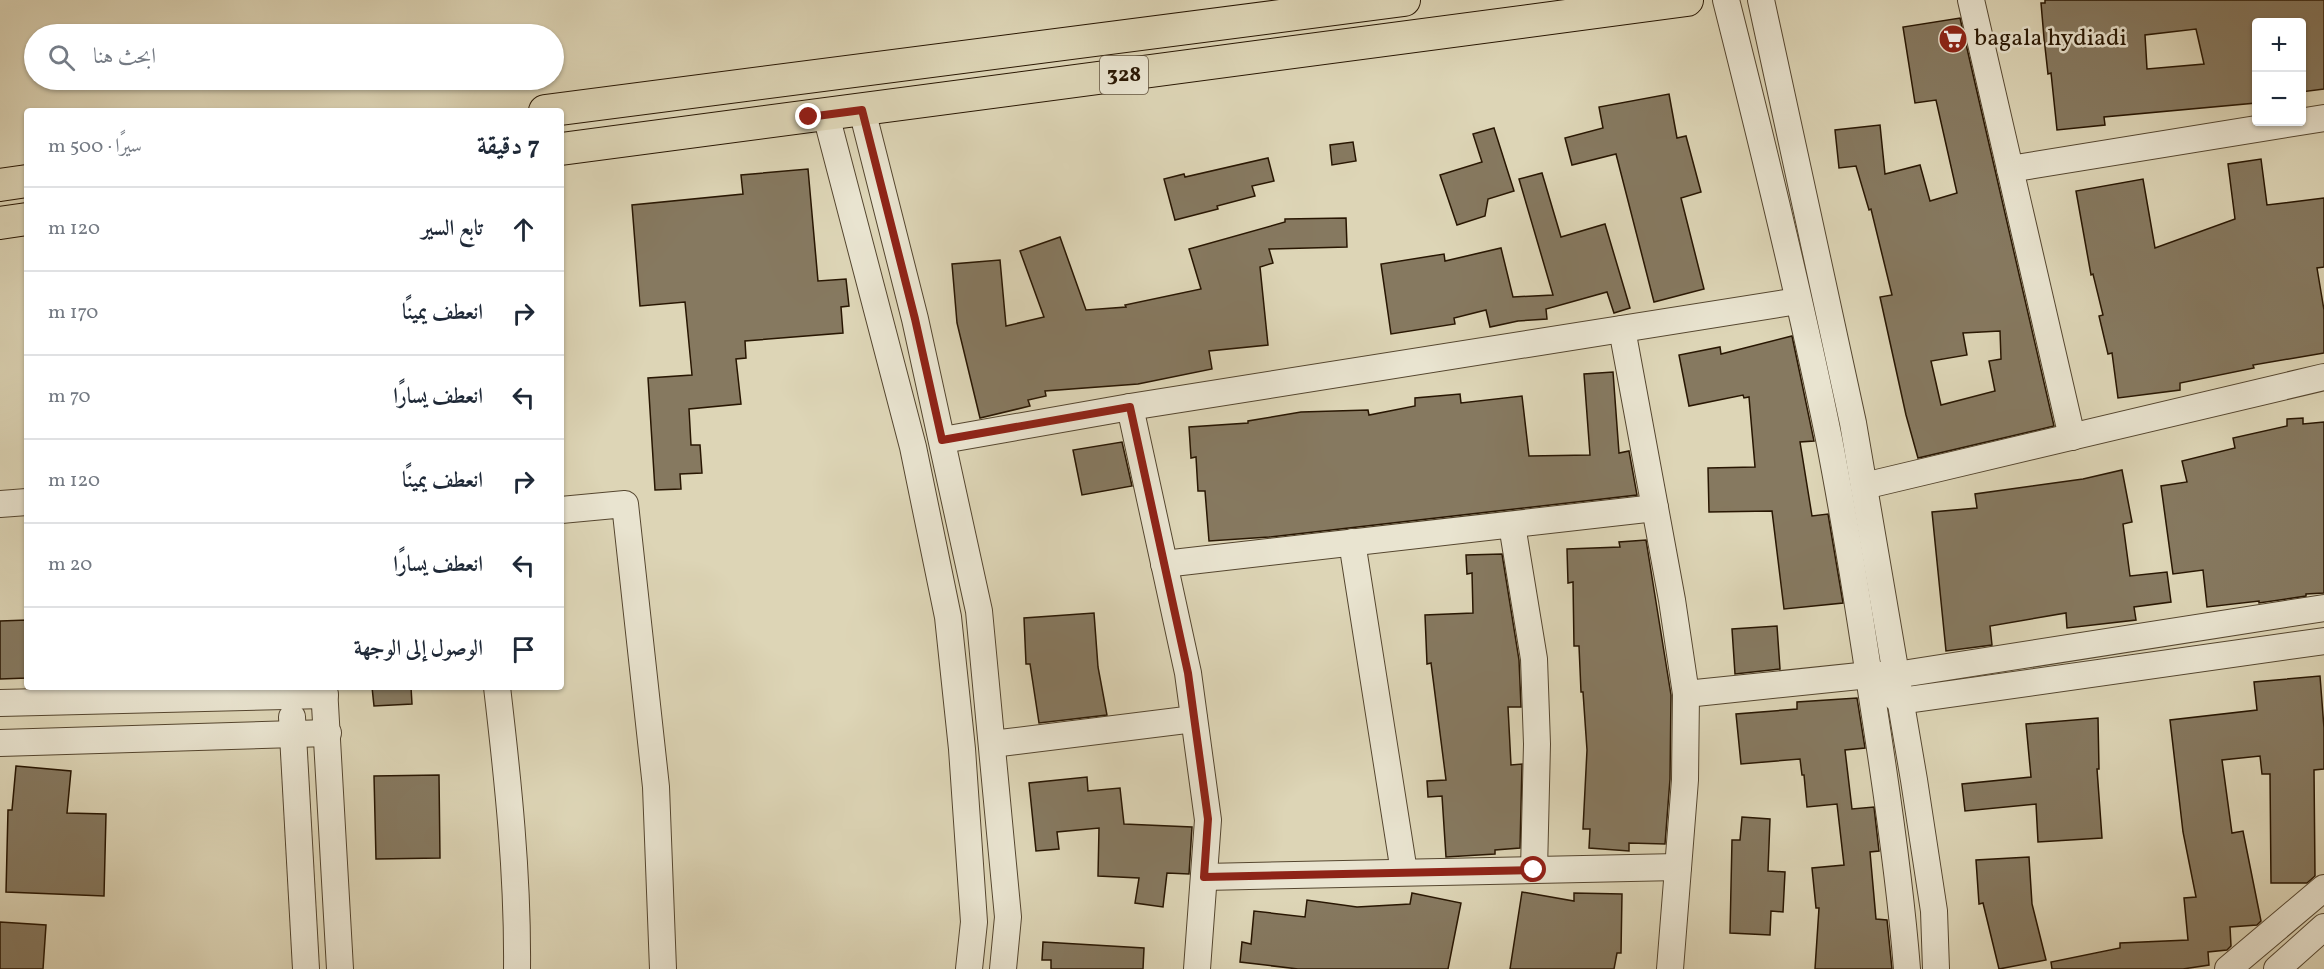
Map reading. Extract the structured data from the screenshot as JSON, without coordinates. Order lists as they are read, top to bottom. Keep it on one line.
{"streets":{"main road":["328"]},"places":{"supermarket":["bagala hydiadi"]},"page":{"map_buttons":["+","−"],"search":"ابحث هنا","heading":["7 دقيقة","سيرًا · 500 m"],"list":[["تابع السير","120 m"],["انعطف يمينًا","170 m"],["انعطف يسارًا","70 m"],["انعطف يمينًا","120 m"],["انعطف يسارًا","20 m"],"الوصول إلى الوجهة"]}}
